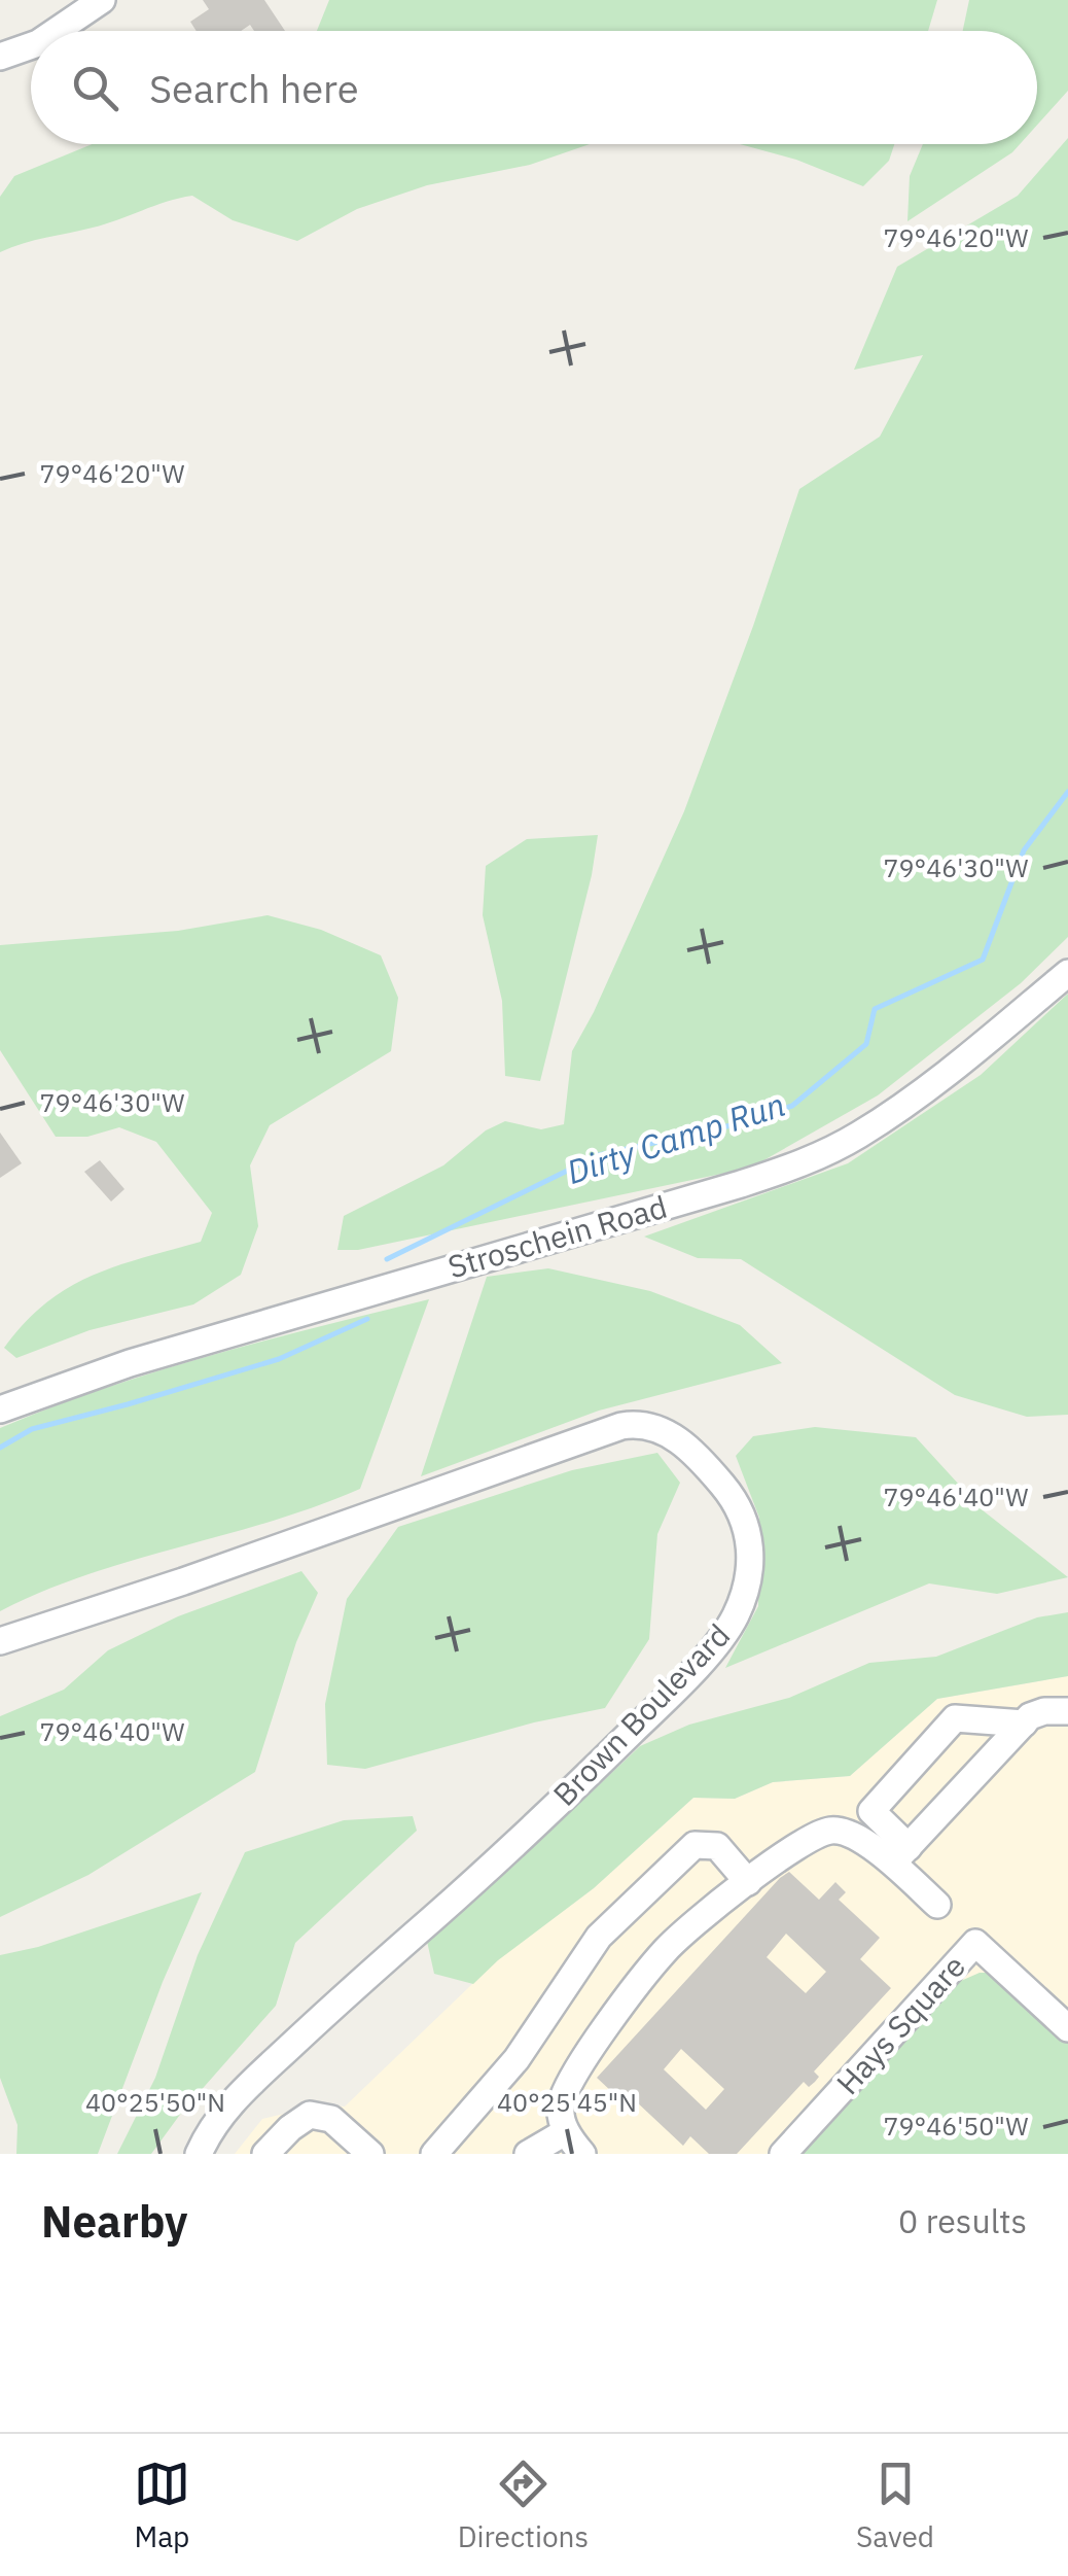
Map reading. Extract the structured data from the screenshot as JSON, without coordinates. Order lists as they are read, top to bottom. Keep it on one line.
{"streets":{"street":["Stroschein Road","Brown Boulevard","Hays Square"]},"water":["Dirty Camp Run"],"page":{"search":"Search here","heading":["Nearby","0 results"],"nav":["Map","Directions","Saved"]},"coordinates":["79°46'20\"W","79°46'30\"W","79°46'40\"W","40°25'50\"N","40°25'45\"N","79°46'50\"W"]}
